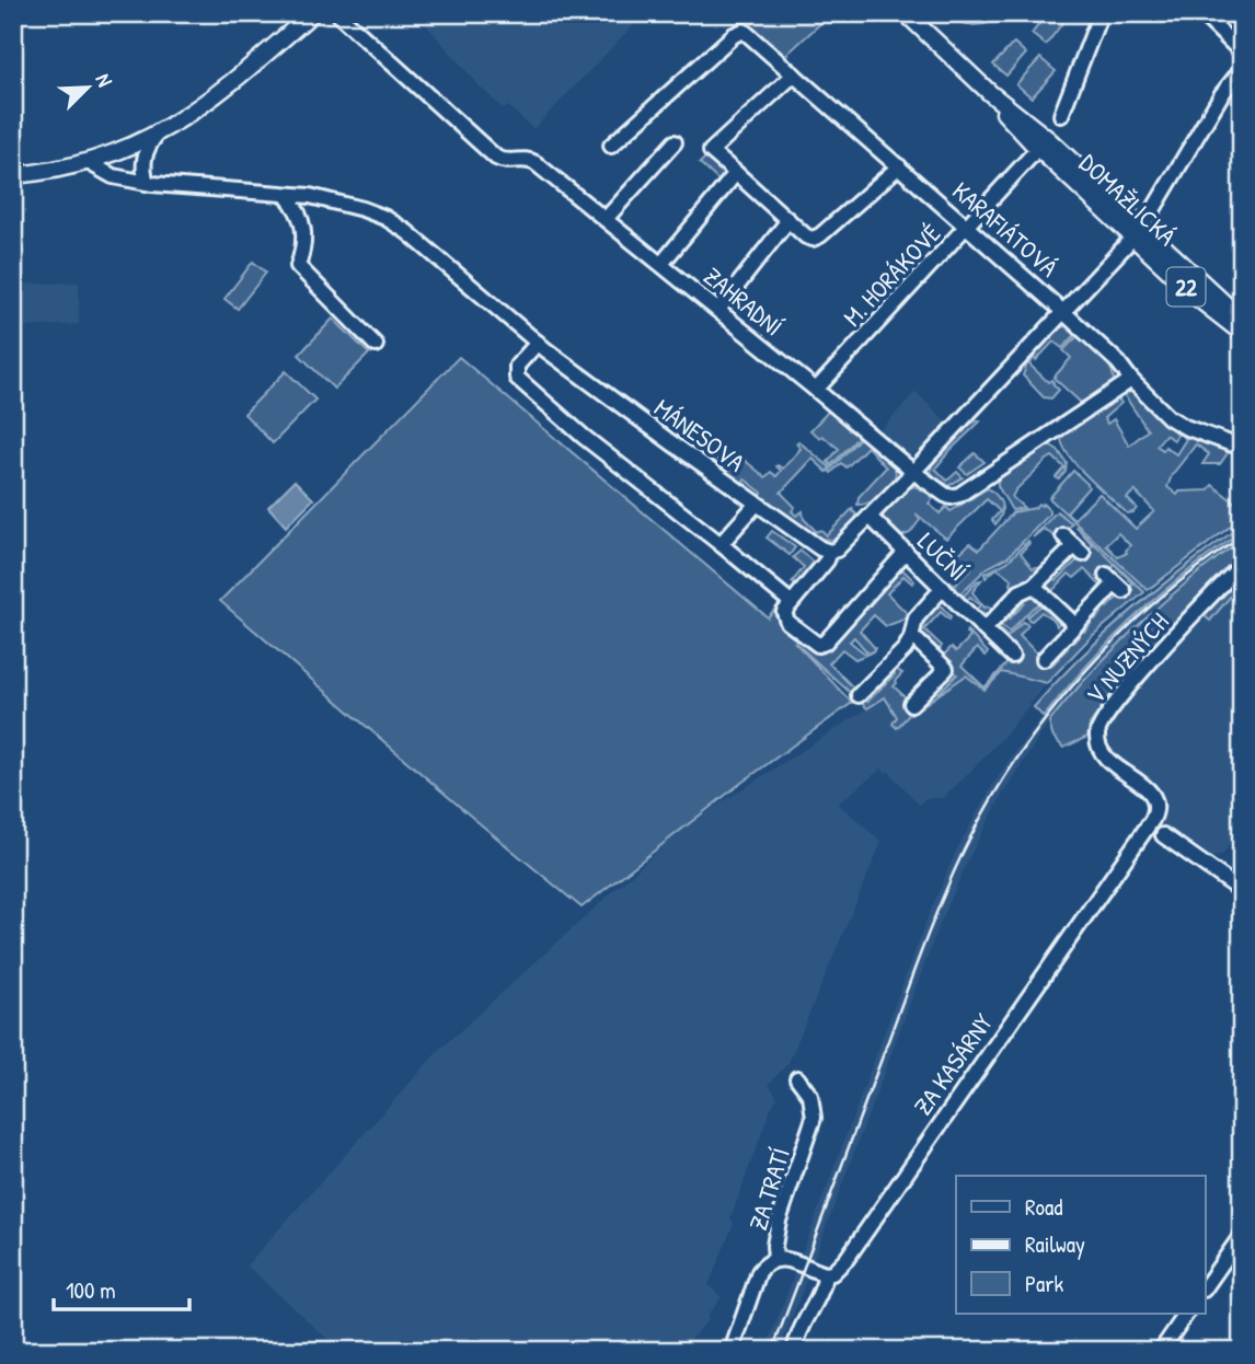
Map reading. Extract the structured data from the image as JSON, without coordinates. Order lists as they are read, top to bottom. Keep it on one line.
{"streets":{"main road":["DOMAŽLICKÁ","22"],"street":["KARAFIÁTOVÁ","M. HORÁKOVÉ","ZAHRADNÍ","MÁNESOVA","LUČNÍ","V NUZNÝCH","ZA KASÁRNY","ZA TRATÍ"]},"crossings":[["KARAFIÁTOVÁ","M. HORÁKOVÉ"],["KARAFIÁTOVÁ","ZAHRADNÍ"],["M. HORÁKOVÉ","ZAHRADNÍ"],["V NUZNÝCH","ZA KASÁRNY"]],"legend":["Road","Railway","Park"],"scale_bar":"100 m","north":"top right"}
